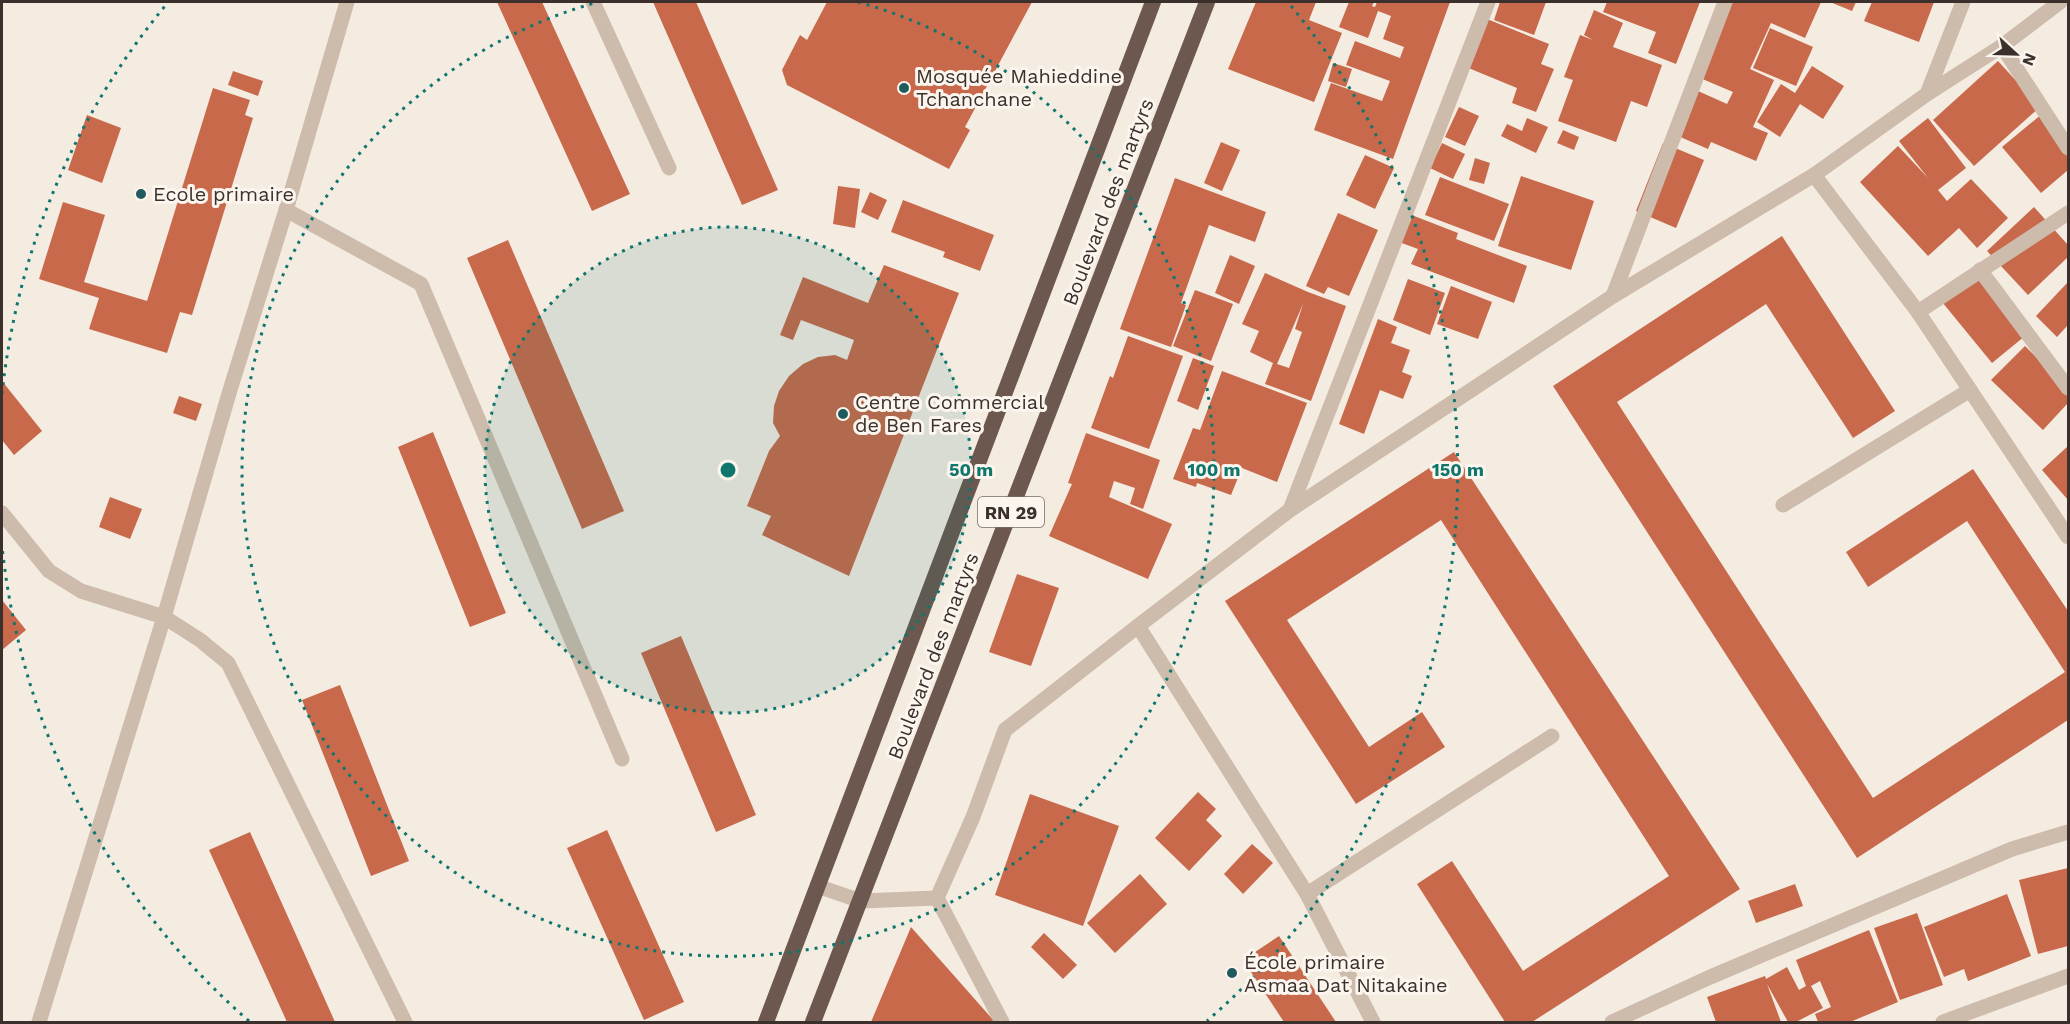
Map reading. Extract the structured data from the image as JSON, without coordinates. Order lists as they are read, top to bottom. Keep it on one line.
{"streets":{"highway":["Boulevard des martyrs","RN 29"]},"places":["Mosquée Mahieddine Tchanchane","Ecole primaire","Centre Commercial de Ben Fares","École primaire Asmaa Dat Nitakaine"],"north":"right","rings":["50 m","100 m","150 m"]}
